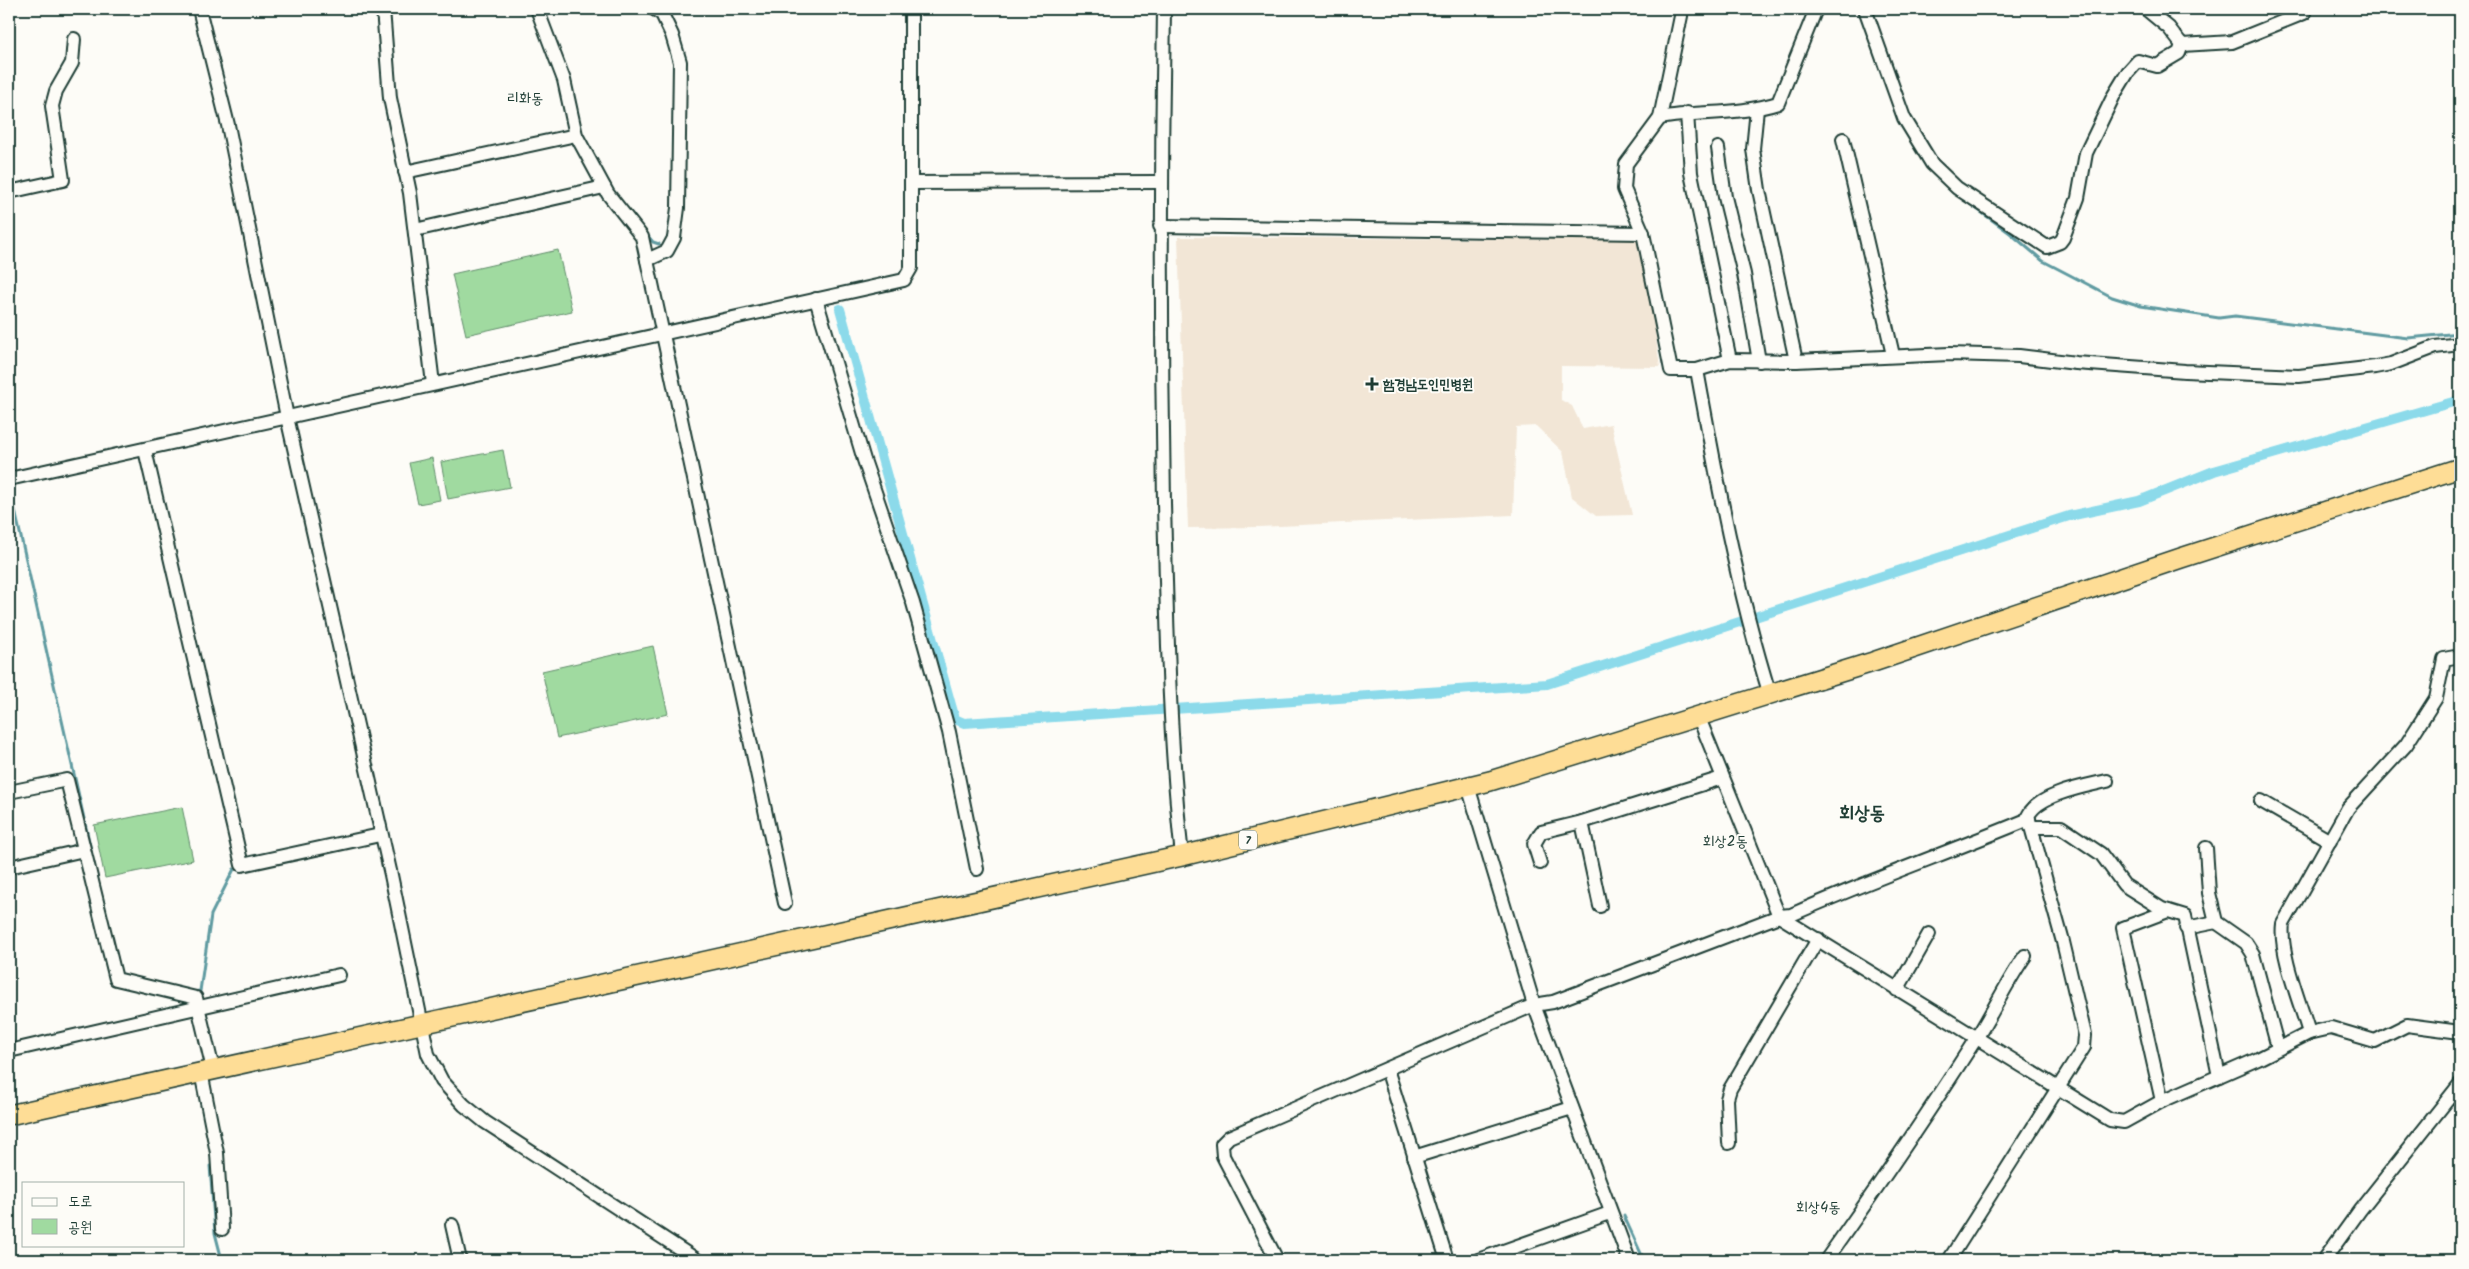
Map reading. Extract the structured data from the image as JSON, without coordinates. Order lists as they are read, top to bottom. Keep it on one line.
{"streets":{"highway":["7"]},"districts":["리화동","회상동","회상2동","회상4동"],"places":{"health":["함경남도인민병원"]},"legend":["도로","공원"]}
